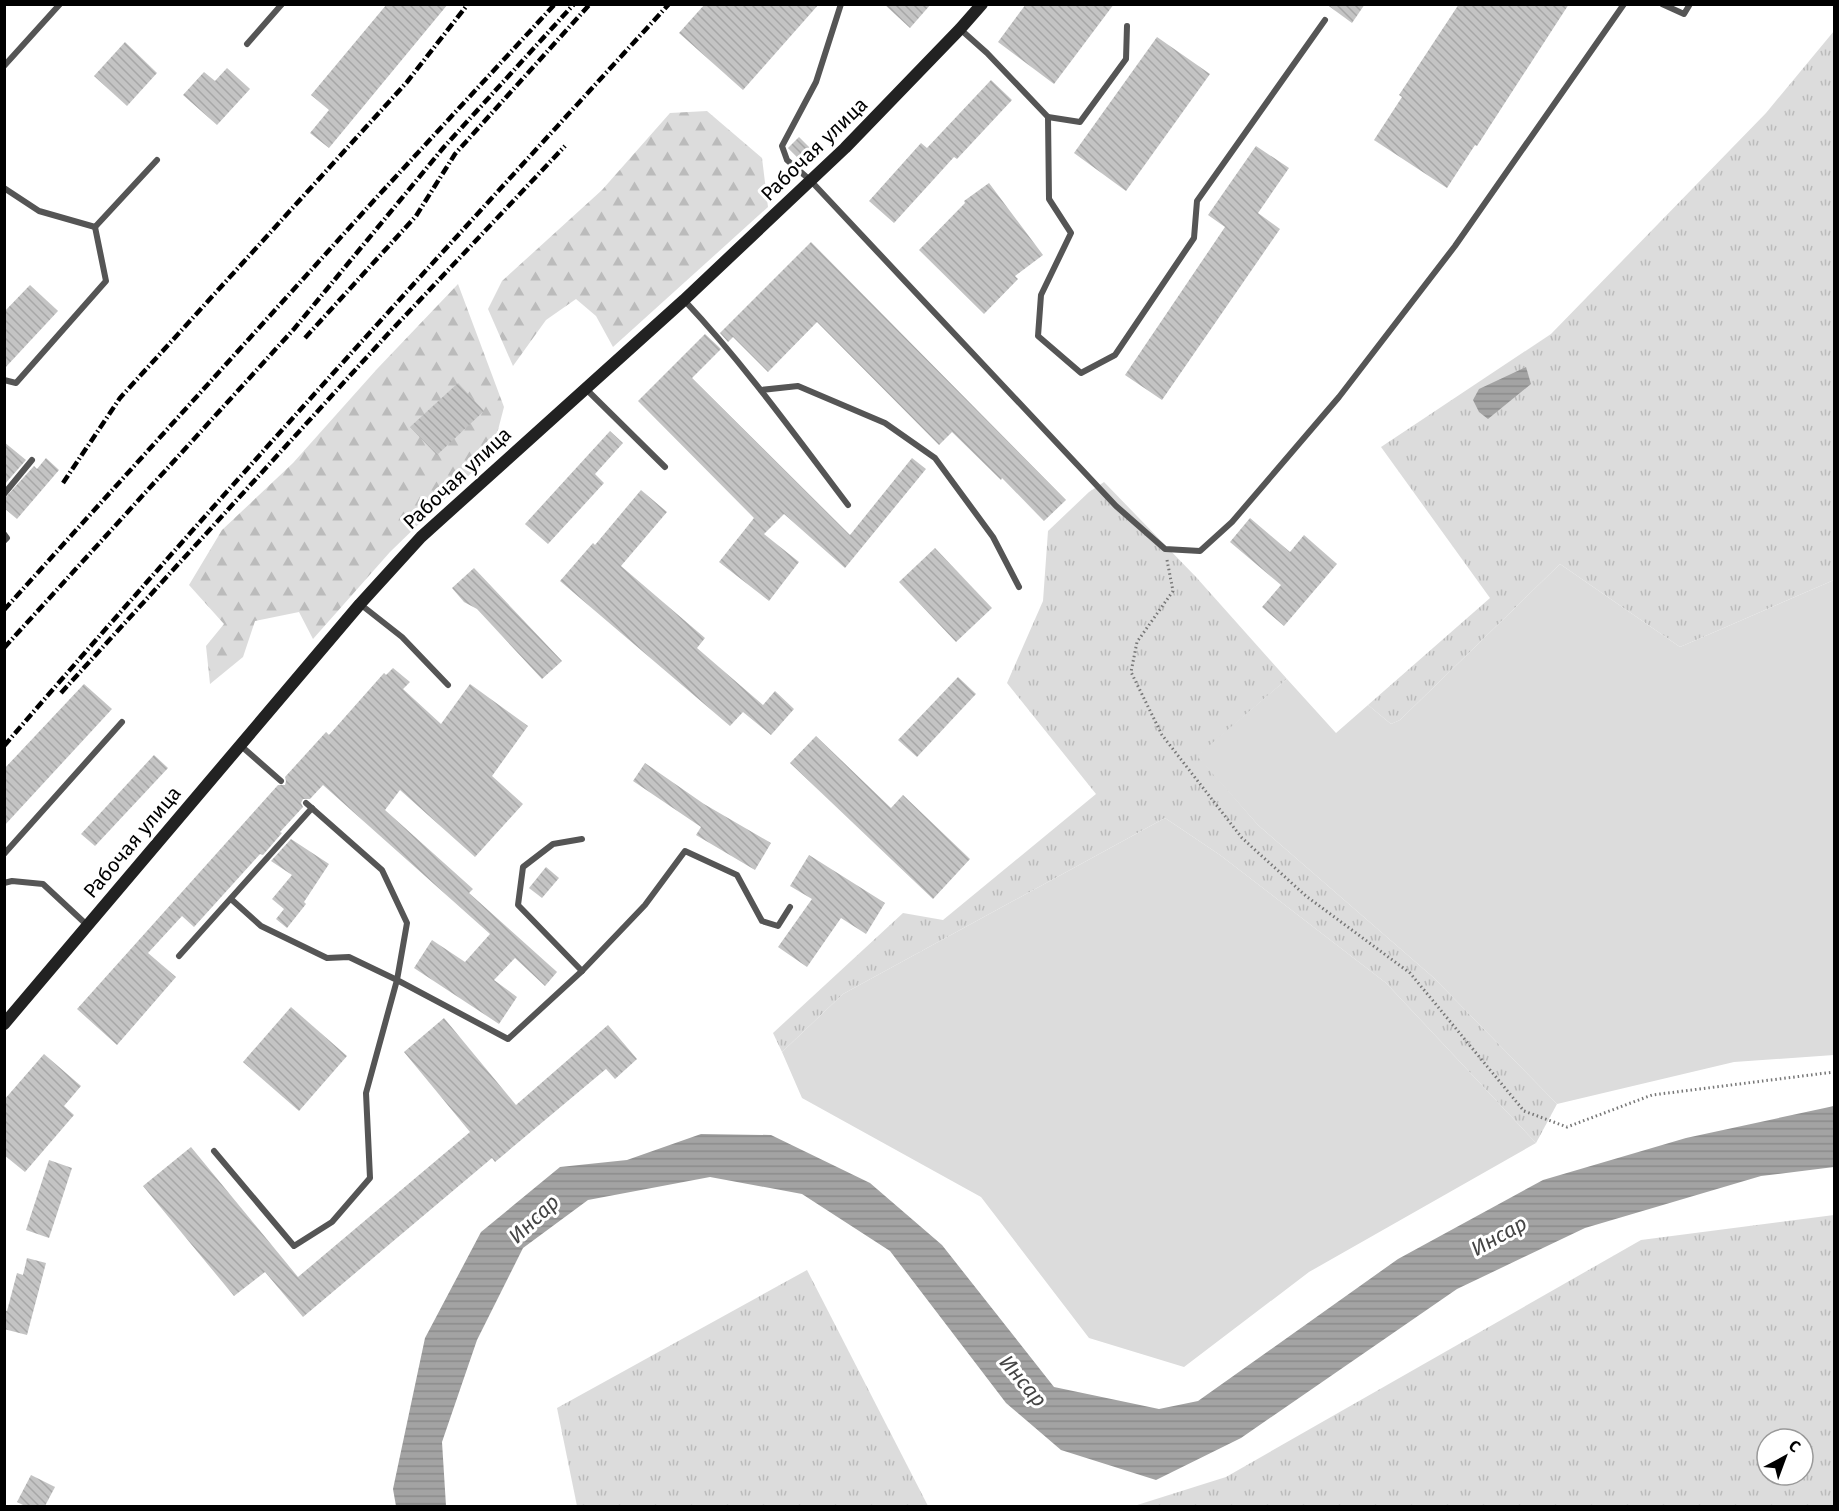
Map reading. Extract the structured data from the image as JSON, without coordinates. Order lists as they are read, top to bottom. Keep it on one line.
{"streets":{"street":["Рабочая улица"]},"water":["Инсар"],"north":"top right"}
